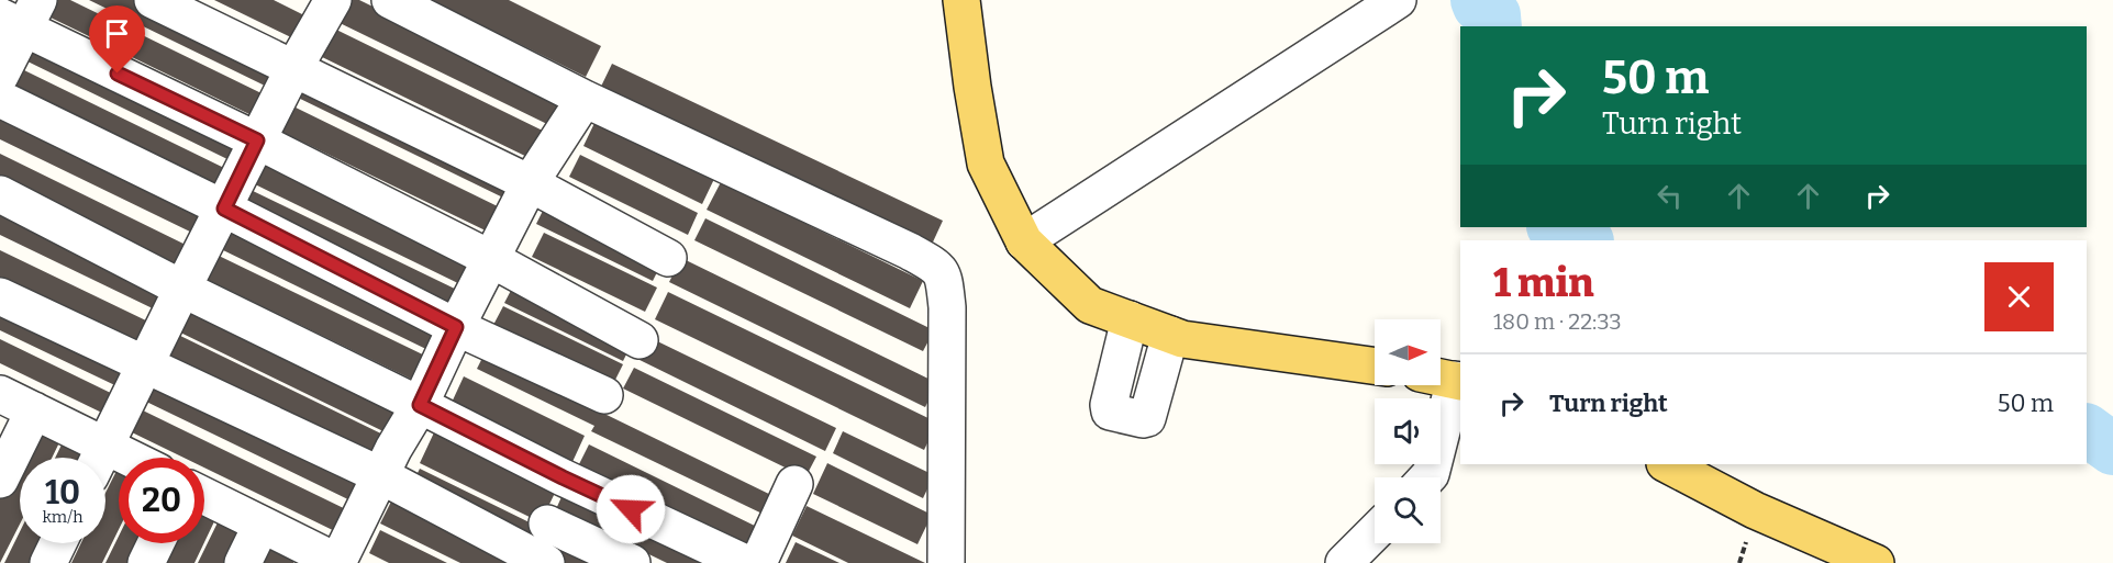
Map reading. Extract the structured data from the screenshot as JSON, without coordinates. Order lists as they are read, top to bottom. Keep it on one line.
{"north":"right","page":{"turn":["50 m","Turn right"],"heading":["1 min","180 m · 22:33"],"list":[{"name":"Turn right","value":"50 m"}],"speed":"10 km/h","limit":"20"}}
